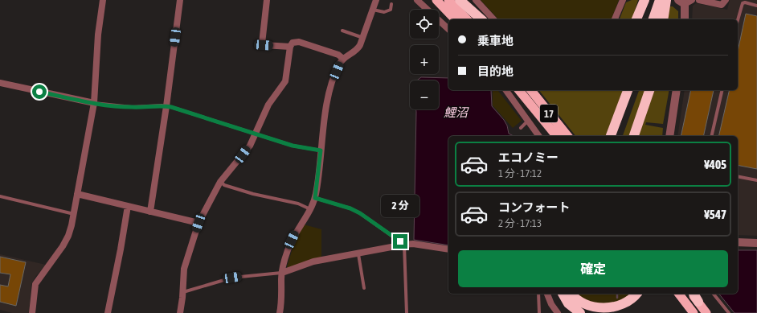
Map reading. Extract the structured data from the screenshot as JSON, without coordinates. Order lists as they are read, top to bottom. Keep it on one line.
{"streets":{"highway":["17"]},"water":["鯉沼"],"page":{"map_buttons":["+","−"],"banner":["乗車地","目的地"],"list":[{"name":"エコノミー","note":"1 分 · 17:12","value":"¥405"},{"name":"コンフォート","note":"2 分 · 17:13","value":"¥547"}],"bubble":"2 分","buttons":"確定"}}
